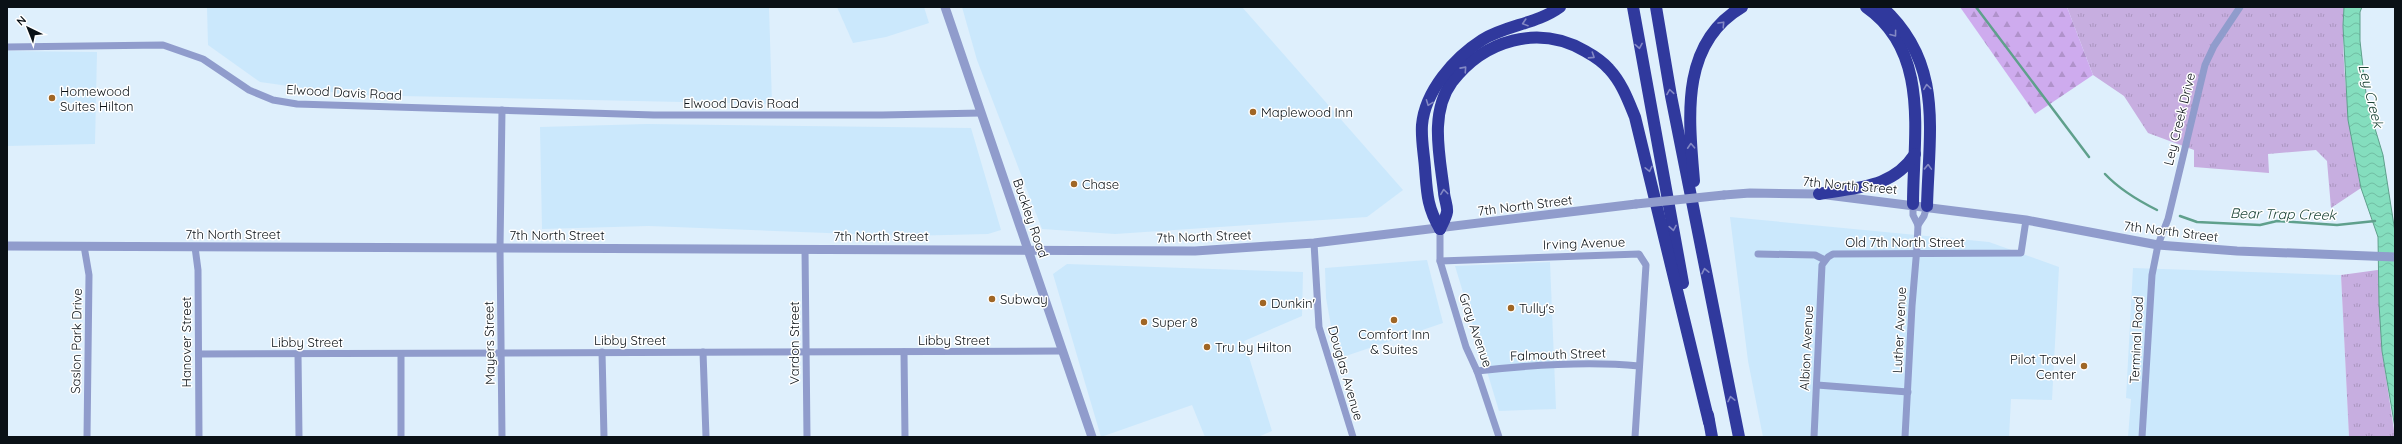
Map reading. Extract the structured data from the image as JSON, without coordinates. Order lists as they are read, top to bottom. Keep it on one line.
{"streets":{"street":["Elwood Davis Road","Ley Creek Drive","7th North Street","Buckley Road","Old 7th North Street","Irving Avenue","Gray Avenue","Luther Avenue","Libby Street","Terminal Road","Saslon Park Drive","Hanover Street","Mayers Street","Vardon Street","Albion Avenue","Falmouth Street","Douglas Avenue"]},"crossings":[["Elwood Davis Road","Buckley Road"],["Ley Creek Drive","7th North Street"],["Ley Creek Drive","Terminal Road"],["7th North Street","Buckley Road"],["7th North Street","Old 7th North Street"],["7th North Street","Gray Avenue"],["7th North Street","Luther Avenue"],["7th North Street","Terminal Road"],["7th North Street","Saslon Park Drive"],["7th North Street","Hanover Street"],["7th North Street","Mayers Street"],["7th North Street","Vardon Street"],["7th North Street","Douglas Avenue"],["Buckley Road","Libby Street"],["Old 7th North Street","Luther Avenue"],["Old 7th North Street","Albion Avenue"],["Irving Avenue","Gray Avenue"],["Irving Avenue","Falmouth Street"],["Gray Avenue","Falmouth Street"],["Libby Street","Hanover Street"],["Libby Street","Mayers Street"],["Libby Street","Vardon Street"]],"water":["Ley Creek","Bear Trap Creek"],"places":["Homewood Suites Hilton","Maplewood Inn","Chase","Subway","Dunkin'","Tully's","Comfort Inn & Suites","Super 8","Tru by Hilton","Pilot Travel Center"],"north":"top left"}
